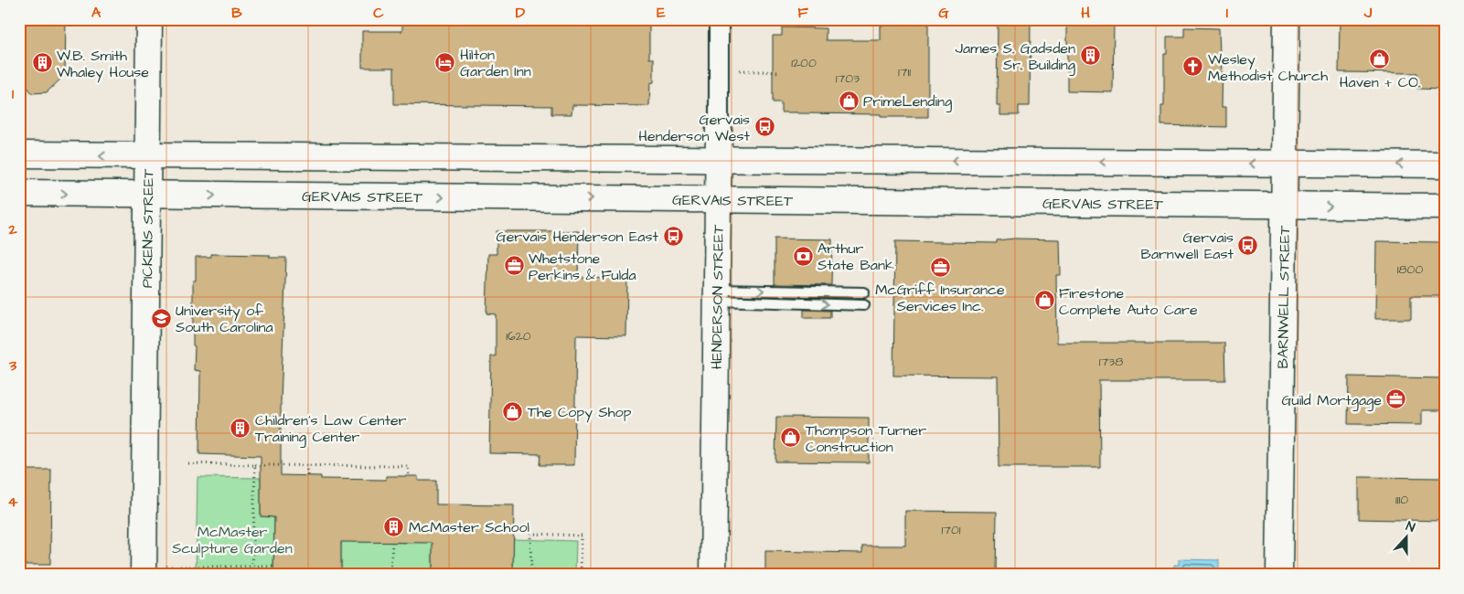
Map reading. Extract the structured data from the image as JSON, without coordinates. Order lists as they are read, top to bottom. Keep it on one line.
{"streets":{"main road":["GERVAIS STREET","PICKENS STREET","HENDERSON STREET","BARNWELL STREET"]},"crossings":[["GERVAIS STREET","PICKENS STREET"],["GERVAIS STREET","HENDERSON STREET"],["GERVAIS STREET","BARNWELL STREET"]],"parks":["McMaster Sculpture Garden"],"places":{"building":["James S. Gadsden Sr. Building","W.B. Smith Whaley House","Children's Law Center Training Center","McMaster School"],"shop":["Haven + CO.","PrimeLending","Firestone Complete Auto Care","The Copy Shop","Thompson Turner Construction"],"hotel":["Hilton Garden Inn"],"church":["Wesley Methodist Church"],"bus stop":["Gervais Henderson West","Gervais Henderson East","Gervais Barnwell East"],"bank":["Arthur State Bank"],"office":["Whetstone Perkins & Fulda","McGriff Insurance Services Inc.","Guild Mortgage"],"school or university":["University of South Carolina"]},"house_numbers":["1200","1711","1703","1800","1620","1738","1110","1701"],"north":"top","grid":{"columns":["A","B","C","D","E","F","G","H","I","J"],"rows":["1","2","3","4"]}}
